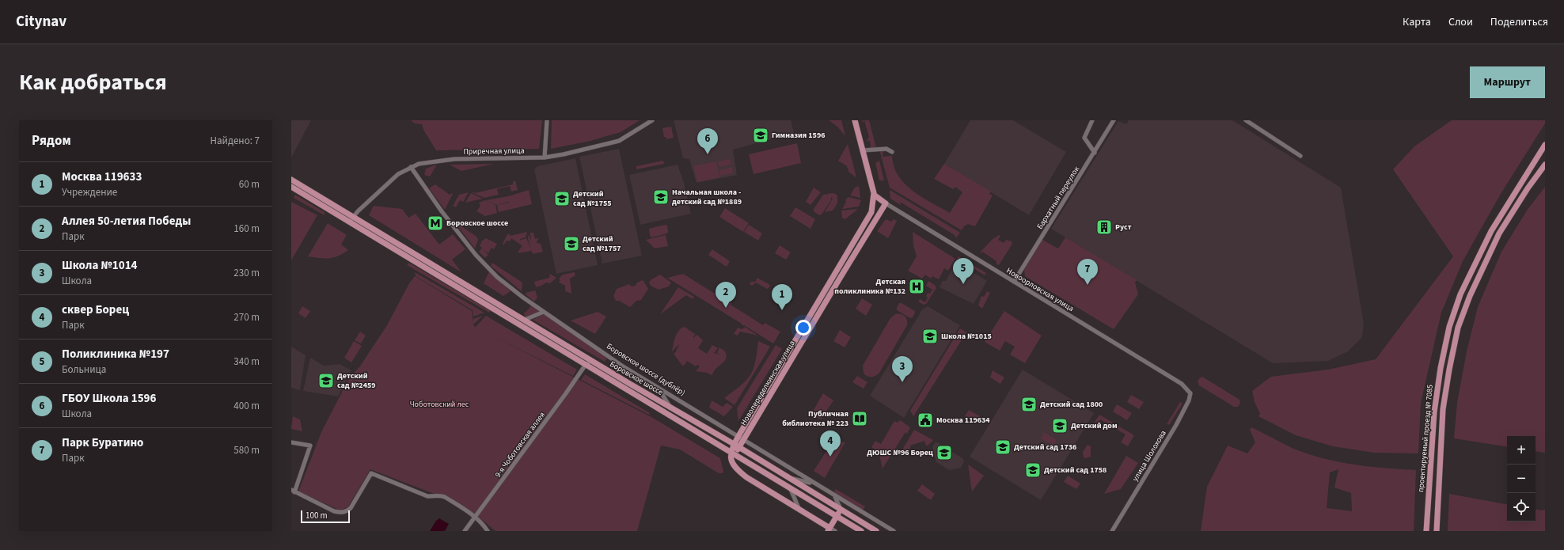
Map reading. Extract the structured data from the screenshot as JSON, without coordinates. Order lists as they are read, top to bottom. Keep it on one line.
{"streets":{"main road":["Боровское шоссе","Новопеределкинская улица","проектируемый проезд № 7085"],"street":["Приречная улица","Бархатный переулок","Новоорловская улица","Боровское шоссе (дублёр)","9-я Чоботовская аллея","улица Шолохова"]},"crossings":[["Приречная улица","Боровское шоссе (дублёр)"],["Приречная улица","Боровское шоссе"],["Бархатный переулок","Новоорловская улица"],["Новоорловская улица","Новопеределкинская улица"],["Новоорловская улица","улица Шолохова"],["Боровское шоссе (дублёр)","Новопеределкинская улица"],["Боровское шоссе","Новопеределкинская улица"],["Боровское шоссе","9-я Чоботовская аллея"]],"parks":["Чоботовский лес"],"places":{"school or university":["Гимназия 1596","Начальная школа - детский сад №1889","Детский сад №1755","Детский сад №1757","Школа №1015","Детский сад №2459","Детский сад 1800","Детский дом","Детский сад 1736","ДЮШС №96 Борец","Детский сад 1758"],"metro station":["Боровское шоссе"],"building":["Руст"],"hospital":["Детская поликлиника №132"],"library":["Публичная библиотека № 223"],"public building":["Москва 119634"]},"scale_bar":"100 m","page":{"header":"Citynav","nav":["Карта","Слои","Поделиться"],"title":"Как добраться","buttons":"Маршрут","heading":["Рядом","Найдено: 7"],"pins":["6","5","7","2","1","3","4"],"list":[{"mark":"1","name":"Москва 119633","note":"Учреждение","value":"60 m"},{"mark":"2","name":"Аллея 50-летия Победы","note":"Парк","value":"160 m"},{"mark":"3","name":"Школа №1014","note":"Школа","value":"230 m"},{"mark":"4","name":"сквер Борец","note":"Парк","value":"270 m"},{"mark":"5","name":"Поликлиника №197","note":"Больница","value":"340 m"},{"mark":"6","name":"ГБОУ Школа 1596","note":"Школа","value":"400 m"},{"mark":"7","name":"Парк Буратино","note":"Парк","value":"580 m"}],"map_buttons":["+","−"],"scale":"100 m"}}
